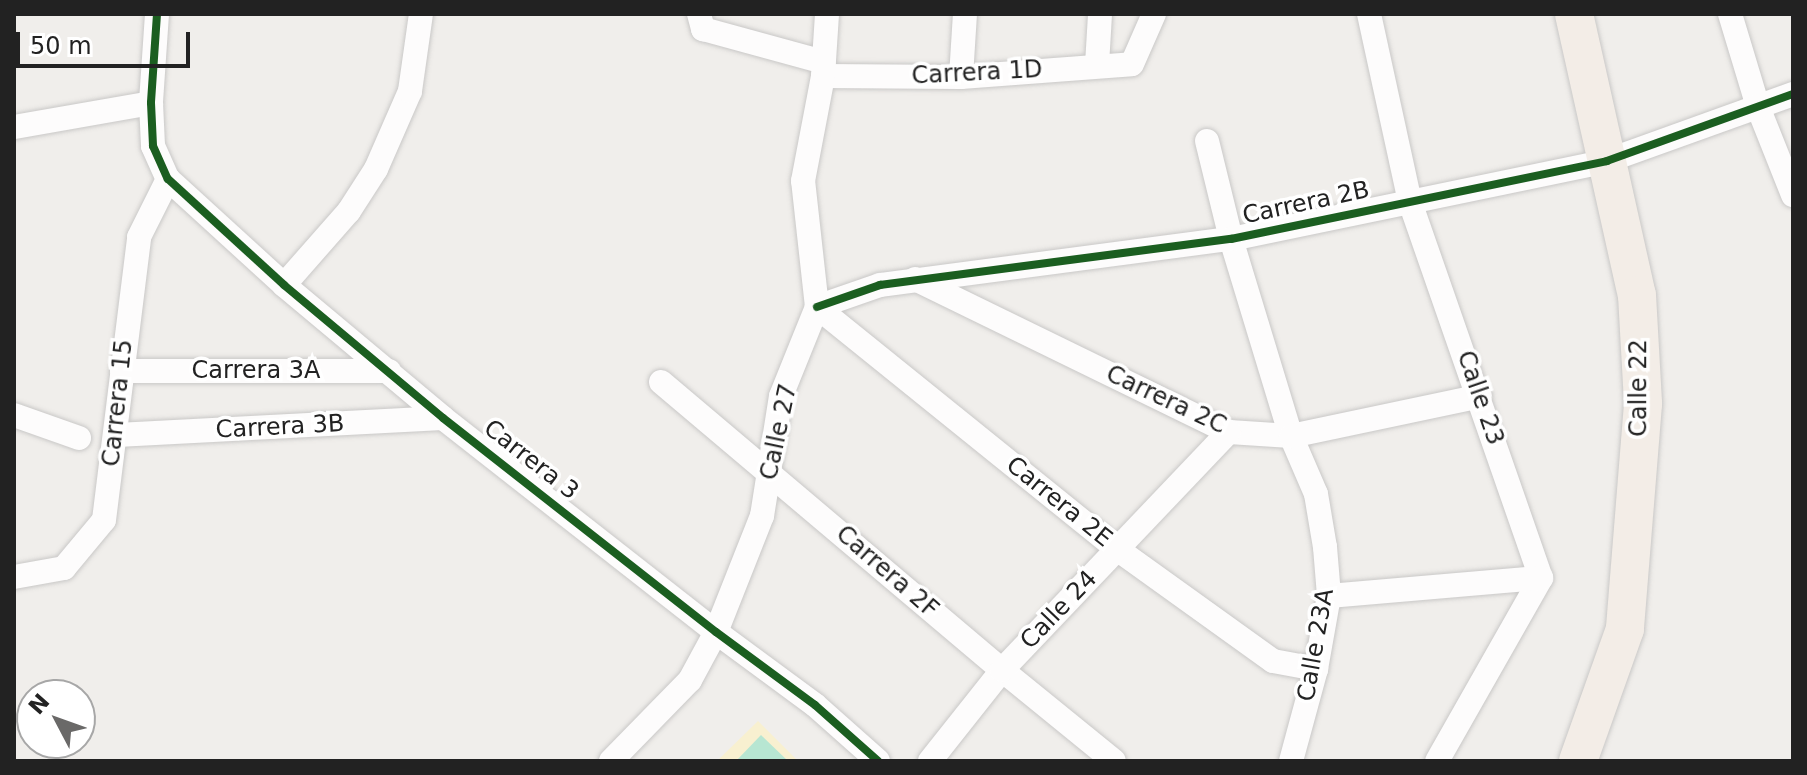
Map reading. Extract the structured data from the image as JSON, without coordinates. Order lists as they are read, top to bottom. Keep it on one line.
{"streets":{"main road":["Calle 22"],"street":["Carrera 1D","Carrera 2B","Carrera 3A","Calle 23","Carrera 2C","Carrera 15","Carrera 3B","Calle 27","Carrera 3","Carrera 2E","Carrera 2F","Calle 24","Calle 23A"]},"crossings":[["Carrera 1D","Calle 27"],["Carrera 2B","Calle 22"],["Carrera 2B","Calle 23"],["Carrera 2B","Carrera 2C"],["Carrera 2B","Calle 27"],["Carrera 2B","Carrera 2E"],["Carrera 3A","Carrera 15"],["Carrera 3A","Carrera 3"],["Calle 23","Carrera 2C"],["Carrera 2C","Calle 24"],["Carrera 2C","Calle 23A"],["Carrera 15","Carrera 3B"],["Carrera 15","Carrera 3"],["Carrera 3B","Carrera 3"],["Calle 27","Carrera 3"],["Calle 27","Carrera 2E"],["Calle 27","Carrera 2F"],["Carrera 2E","Calle 24"],["Carrera 2E","Calle 23A"],["Carrera 2F","Calle 24"]],"scale_bar":"50 m","north":"top left"}
